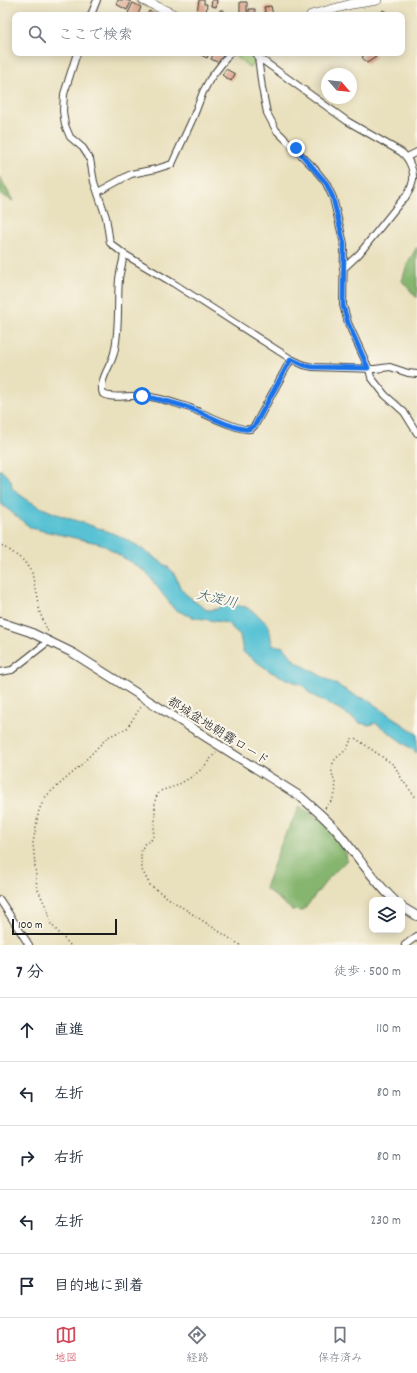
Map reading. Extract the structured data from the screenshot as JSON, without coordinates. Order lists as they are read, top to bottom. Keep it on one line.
{"streets":{"street":["都城盆地朝霧ロード"]},"water":["大淀川"],"scale_bar":"100 m","north":"bottom right","page":{"search":"ここで検索","scale":"100 m","heading":["7 分","徒歩 · 500 m"],"list":[["直進","110 m"],["左折","80 m"],["右折","80 m"],["左折","230 m"],"目的地に到着"],"nav":["地図","経路","保存済み"]}}
